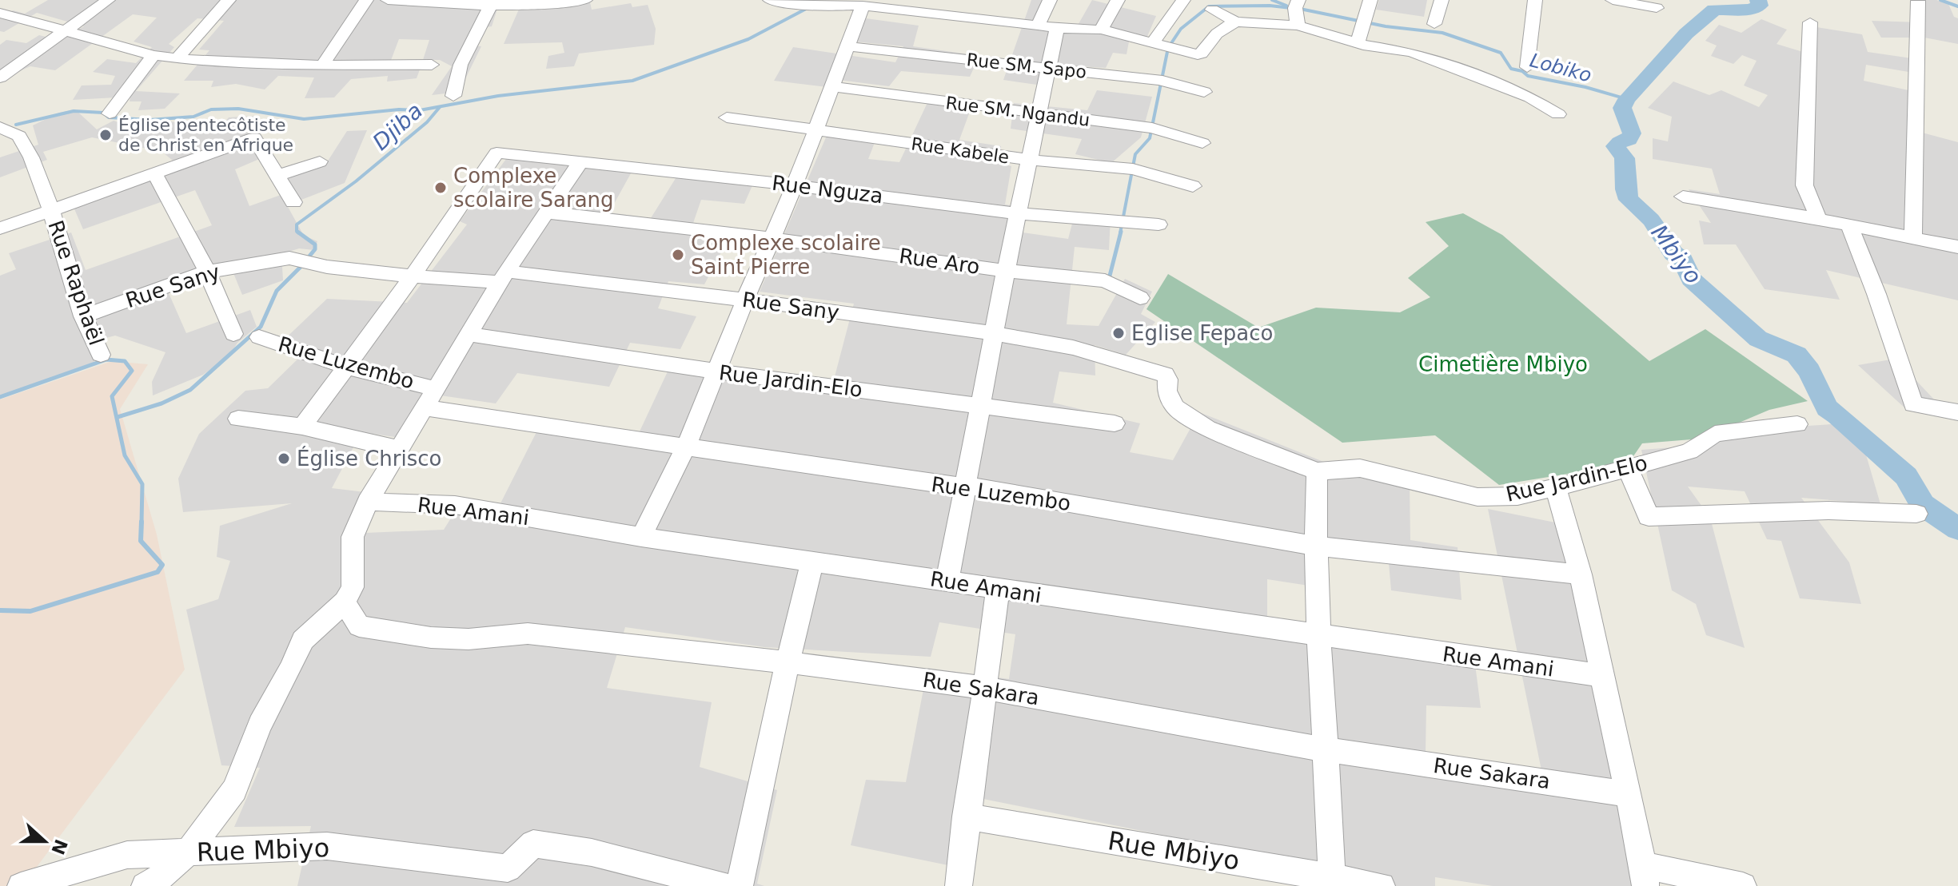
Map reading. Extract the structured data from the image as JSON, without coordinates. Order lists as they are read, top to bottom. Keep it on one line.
{"streets":{"street":["Rue SM. Sapo","Rue SM. Ngandu","Rue Kabele","Rue Nguza","Rue Aro","Rue Raphaël","Rue Sany","Rue Luzembo","Rue Jardin-Elo","Rue Amani","Rue Sakara","Rue Mbiyo"]},"crossings":[["Rue Nguza","Rue Sany"],["Rue Raphaël","Rue Sany"],["Rue Sany","Rue Jardin-Elo"]],"water":["Lobiko","Djiba","Mbiyo"],"parks":["Cimetière Mbiyo"],"places":["Église pentecôtiste de Christ en Afrique","Complexe scolaire Sarang","Complexe scolaire Saint Pierre","Eglise Fepaco","Église Chrisco"],"north":"right"}
